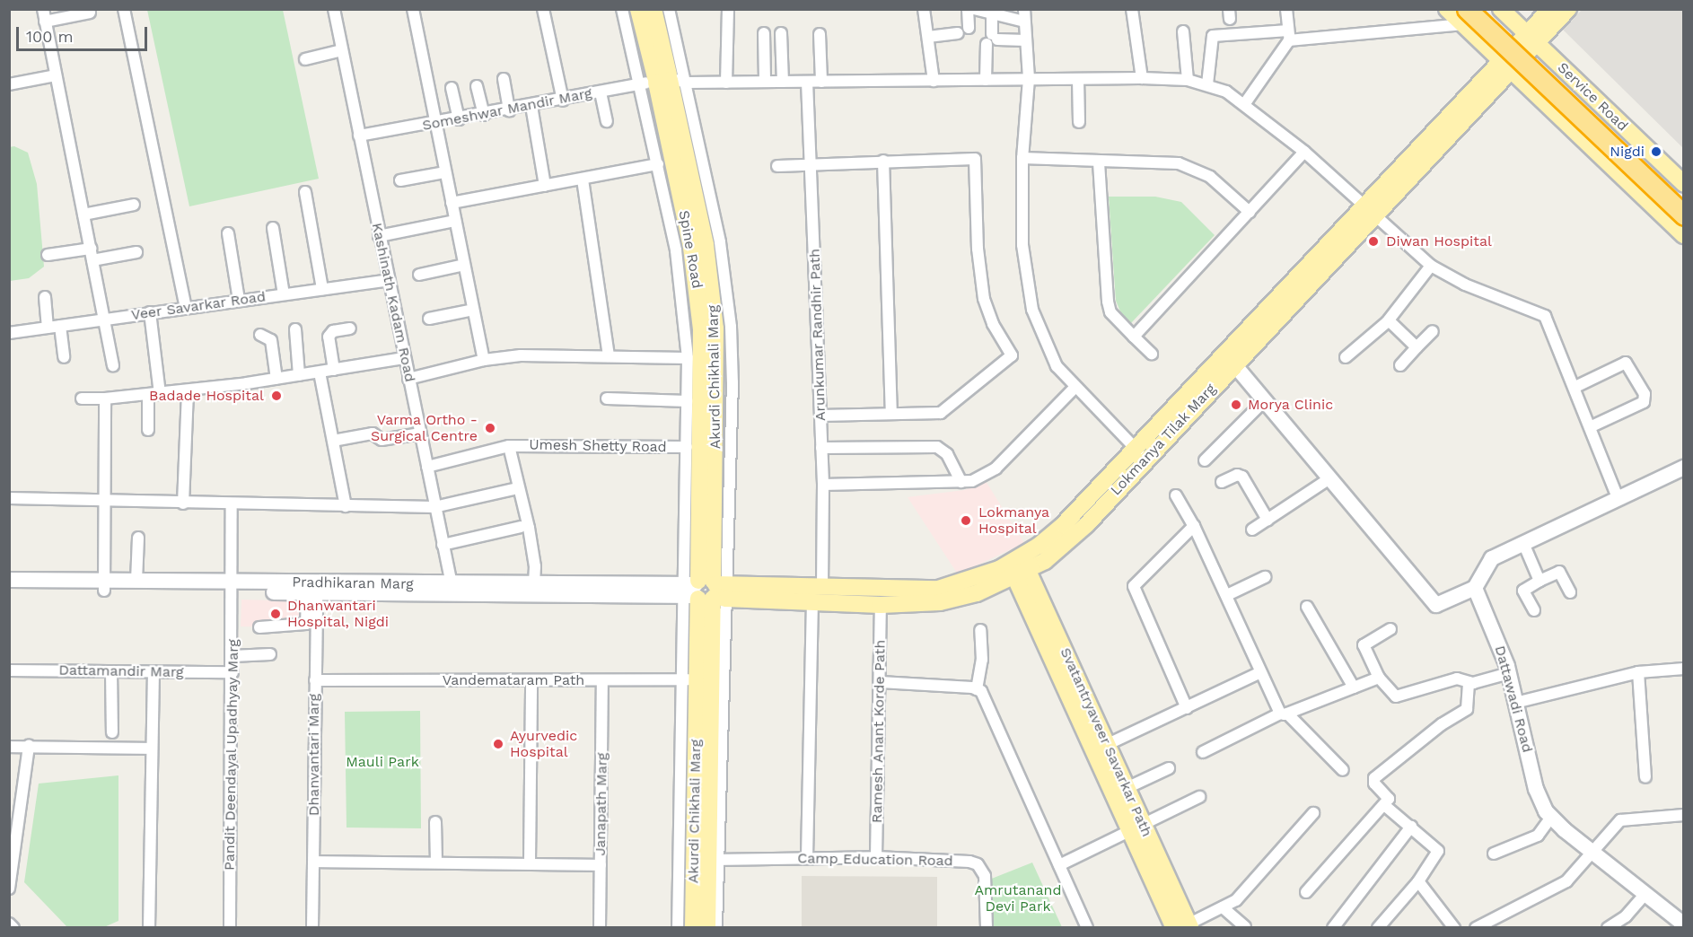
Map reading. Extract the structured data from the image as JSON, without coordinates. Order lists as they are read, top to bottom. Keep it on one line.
{"streets":{"main road":["Service Road","Akurdi Chikhali Marg","Lokmanya Tilak Marg","Svatantryaveer Savarkar Path"],"street":["Someshwar Mandir Marg","Kashinath Kadam Road","Veer Savarkar Road","Arunkumar Randhir Path","Umesh Shetty Road","Pradhikaran Marg","Dattamandir Marg","Vandemataram Path","Dattawadi Road","Ramesh Anant Korde Path","Pandit Deendayal Upadhyay Marg","Dhanvantari Marg","Janapath Marg","Camp Education Road"]},"crossings":[["Service Road","Lokmanya Tilak Marg"],["Someshwar Mandir Marg","Kashinath Kadam Road"],["Someshwar Mandir Marg","Akurdi Chikhali Marg"],["Kashinath Kadam Road","Veer Savarkar Road"],["Kashinath Kadam Road","Umesh Shetty Road"],["Kashinath Kadam Road","Pradhikaran Marg"],["Arunkumar Randhir Path","Lokmanya Tilak Marg"],["Akurdi Chikhali Marg","Lokmanya Tilak Marg"],["Akurdi Chikhali Marg","Pradhikaran Marg"],["Akurdi Chikhali Marg","Vandemataram Path"],["Akurdi Chikhali Marg","Camp Education Road"],["Lokmanya Tilak Marg","Pradhikaran Marg"],["Lokmanya Tilak Marg","Ramesh Anant Korde Path"],["Lokmanya Tilak Marg","Svatantryaveer Savarkar Path"],["Umesh Shetty Road","Pradhikaran Marg"],["Pradhikaran Marg","Pandit Deendayal Upadhyay Marg"],["Pradhikaran Marg","Dhanvantari Marg"],["Dattamandir Marg","Pandit Deendayal Upadhyay Marg"],["Vandemataram Path","Dhanvantari Marg"],["Vandemataram Path","Janapath Marg"],["Ramesh Anant Korde Path","Camp Education Road"]],"parks":["Mauli Park","Amrutanand Devi Park"],"places":["Nigdi","Diwan Hospital","Badade Hospital","Morya Clinic","Varma Ortho - Surgical Centre","Lokmanya Hospital","Dhanwantari Hospital, Nigdi","Ayurvedic Hospital"],"scale_bar":"100 m"}
